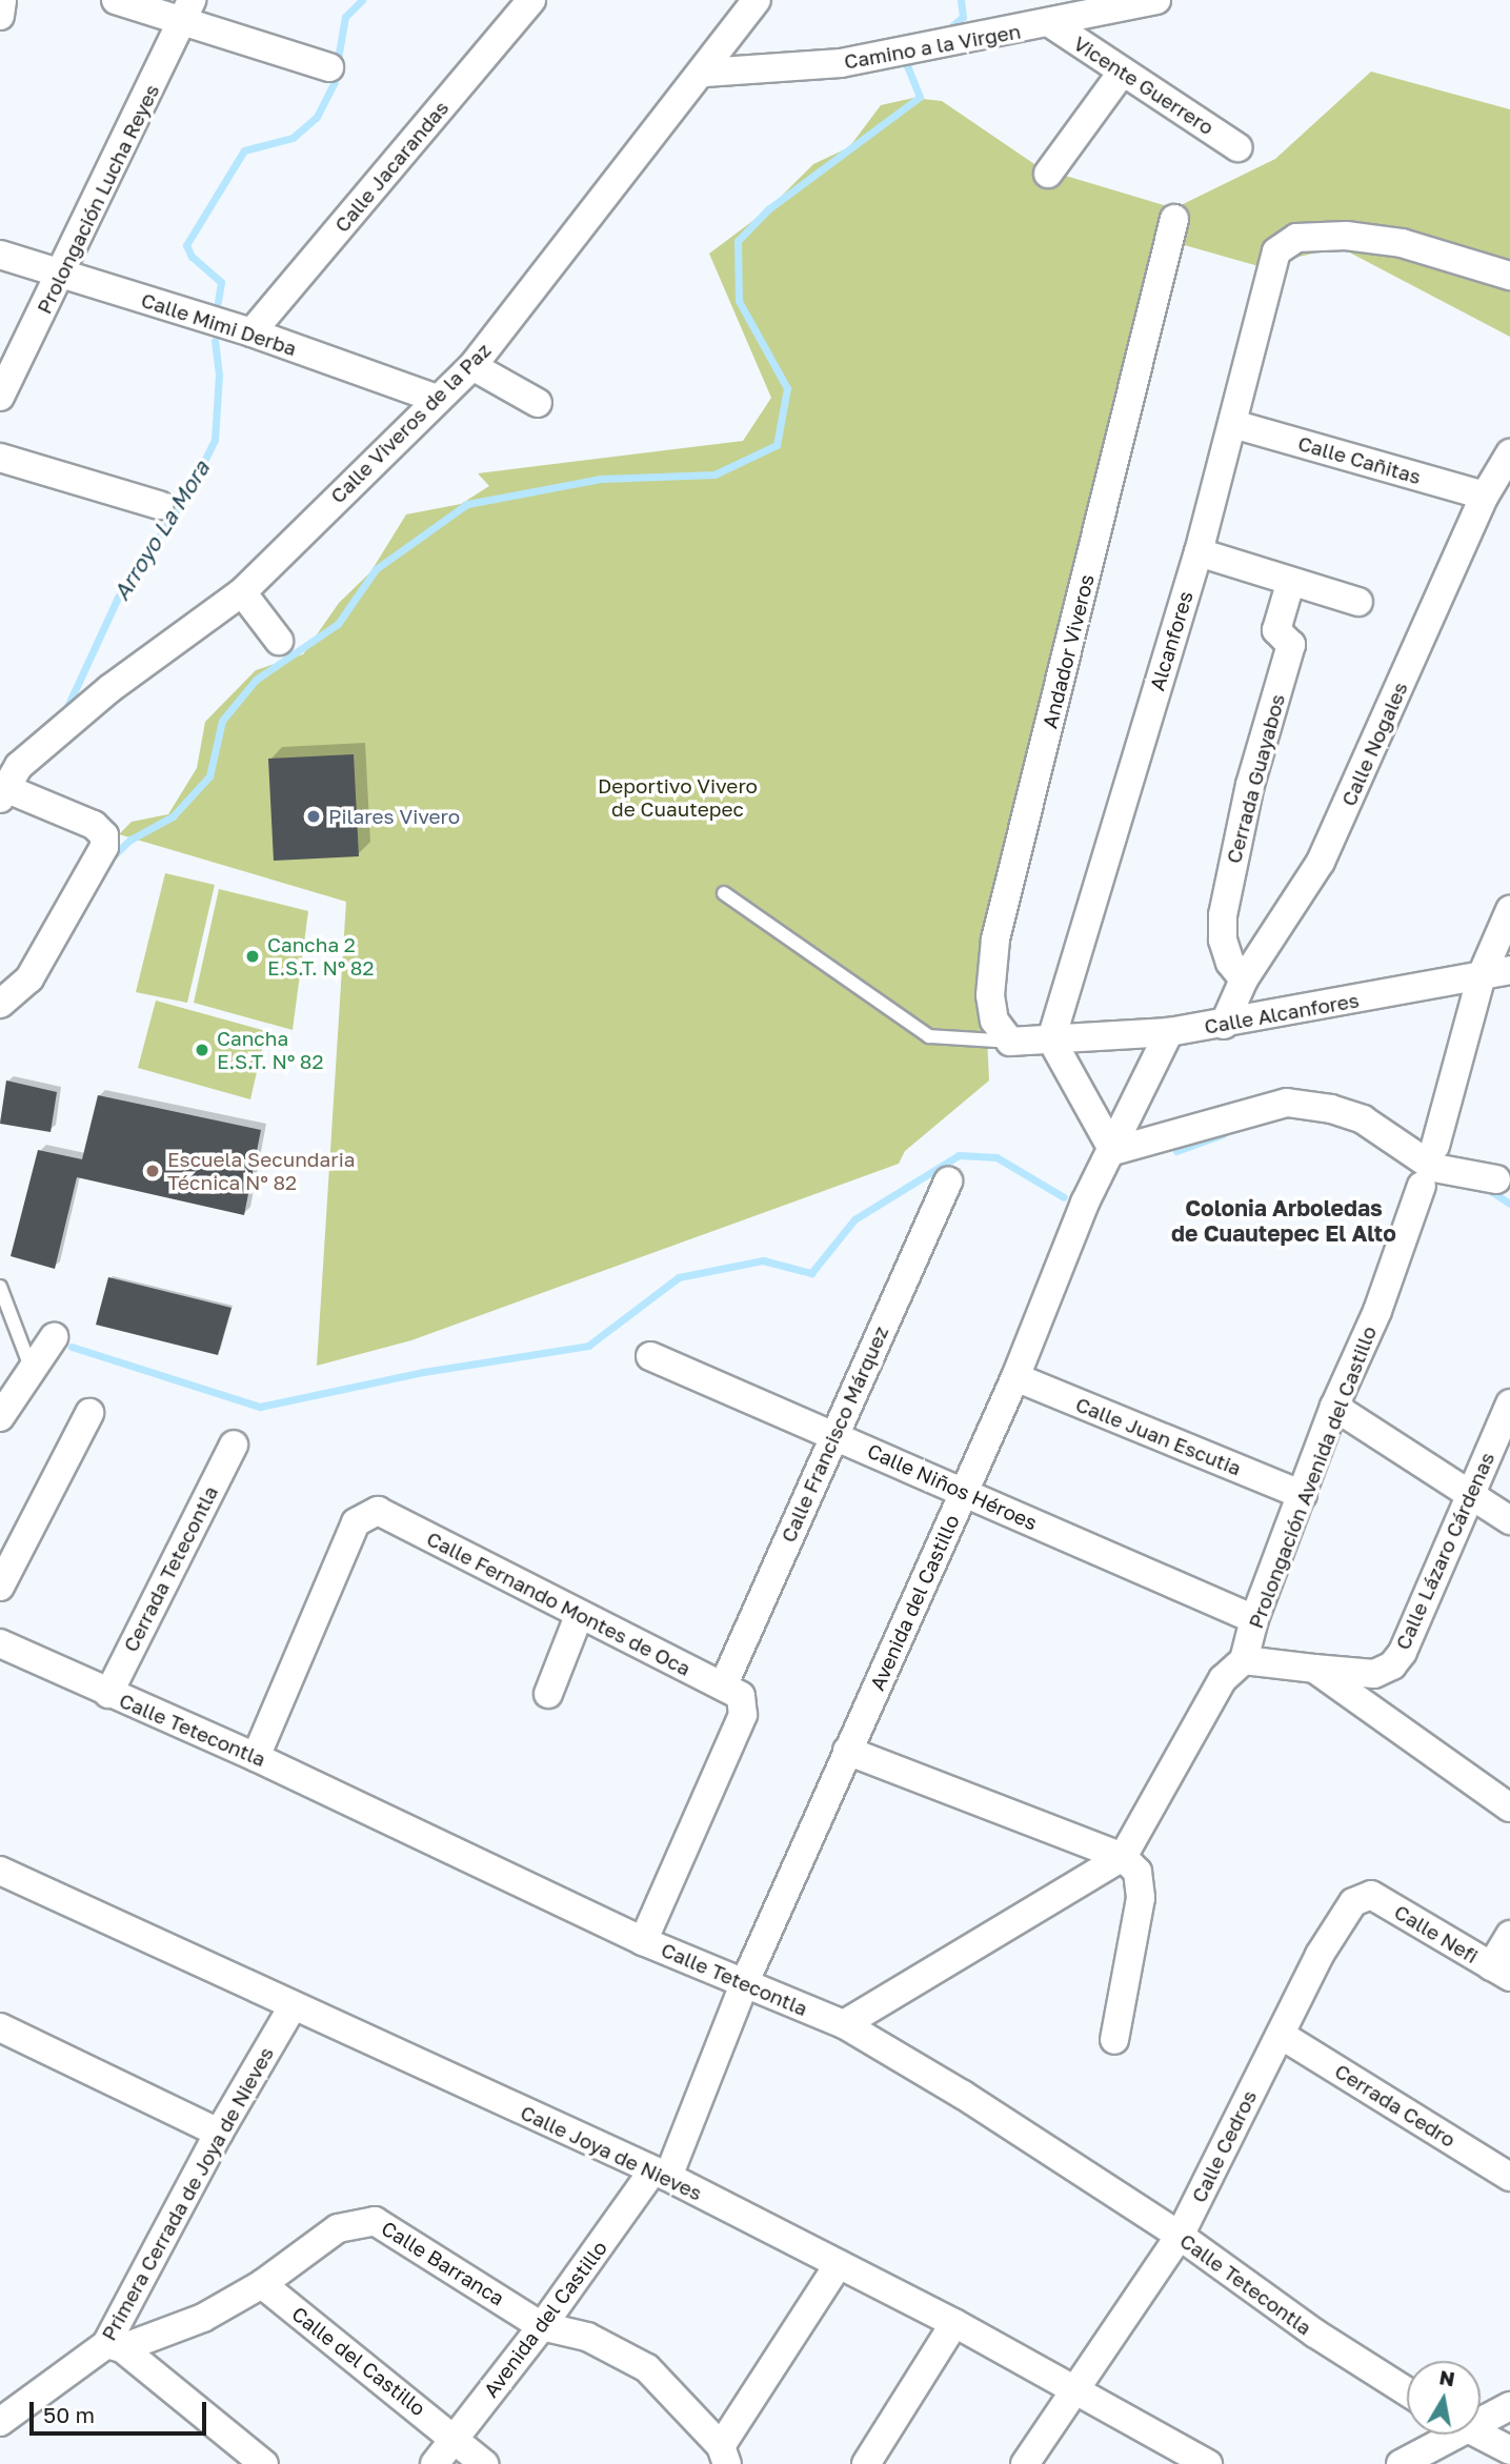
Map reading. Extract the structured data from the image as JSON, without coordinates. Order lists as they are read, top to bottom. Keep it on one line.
{"streets":{"street":["Camino a la Virgen","Vicente Guerrero","Calle Jacarandas","Prolongación Lucha Reyes","Calle Mimi Derba","Calle Viveros de la Paz","Calle Cañitas","Alcanfores","Andador Viveros","Calle Nogales","Cerrada Guayabos","Calle Alcanfores","Calle Francisco Márquez","Calle Juan Escutia","Prolongación Avenida del Castillo","Calle Niños Héroes","Calle Lázaro Cárdenas","Cerrada Tetecontla","Avenida del Castillo","Calle Fernando Montes de Oca","Calle Tetecontla","Calle Nefi","Cerrada Cedro","Calle Cedros","Calle Joya de Nieves","Primera Cerrada de Joya de Nieves","Calle Barranca","Calle del Castillo"]},"crossings":[["Camino a la Virgen","Vicente Guerrero"],["Camino a la Virgen","Calle Viveros de la Paz"],["Calle Jacarandas","Calle Mimi Derba"],["Prolongación Lucha Reyes","Calle Mimi Derba"],["Calle Mimi Derba","Calle Viveros de la Paz"],["Calle Cañitas","Alcanfores"],["Calle Cañitas","Calle Nogales"],["Alcanfores","Calle Alcanfores"],["Calle Nogales","Cerrada Guayabos"],["Calle Nogales","Calle Alcanfores"],["Calle Alcanfores","Avenida del Castillo"],["Calle Francisco Márquez","Calle Niños Héroes"],["Calle Francisco Márquez","Calle Fernando Montes de Oca"],["Calle Juan Escutia","Prolongación Avenida del Castillo"],["Calle Juan Escutia","Avenida del Castillo"],["Prolongación Avenida del Castillo","Calle Niños Héroes"],["Prolongación Avenida del Castillo","Calle Tetecontla"],["Calle Niños Héroes","Avenida del Castillo"],["Cerrada Tetecontla","Calle Tetecontla"],["Avenida del Castillo","Calle Tetecontla"],["Avenida del Castillo","Calle Joya de Nieves"],["Avenida del Castillo","Calle Barranca"],["Avenida del Castillo","Calle del Castillo"],["Calle Fernando Montes de Oca","Calle Tetecontla"],["Calle Tetecontla","Calle Cedros"],["Calle Nefi","Calle Cedros"],["Cerrada Cedro","Calle Cedros"],["Calle Cedros","Calle Joya de Nieves"],["Calle Joya de Nieves","Primera Cerrada de Joya de Nieves"],["Primera Cerrada de Joya de Nieves","Calle Barranca"],["Calle Barranca","Calle del Castillo"]],"districts":["Colonia Arboledas de Cuautepec El Alto"],"water":["Arroyo La Mora"],"parks":["Deportivo Vivero de Cuautepec"],"places":["Pilares Vivero","Cancha 2 E.S.T. Nº 82","Cancha E.S.T. Nº 82","Escuela Secundaria Técnica Nº 82"],"scale_bar":"50 m","north":"top"}
